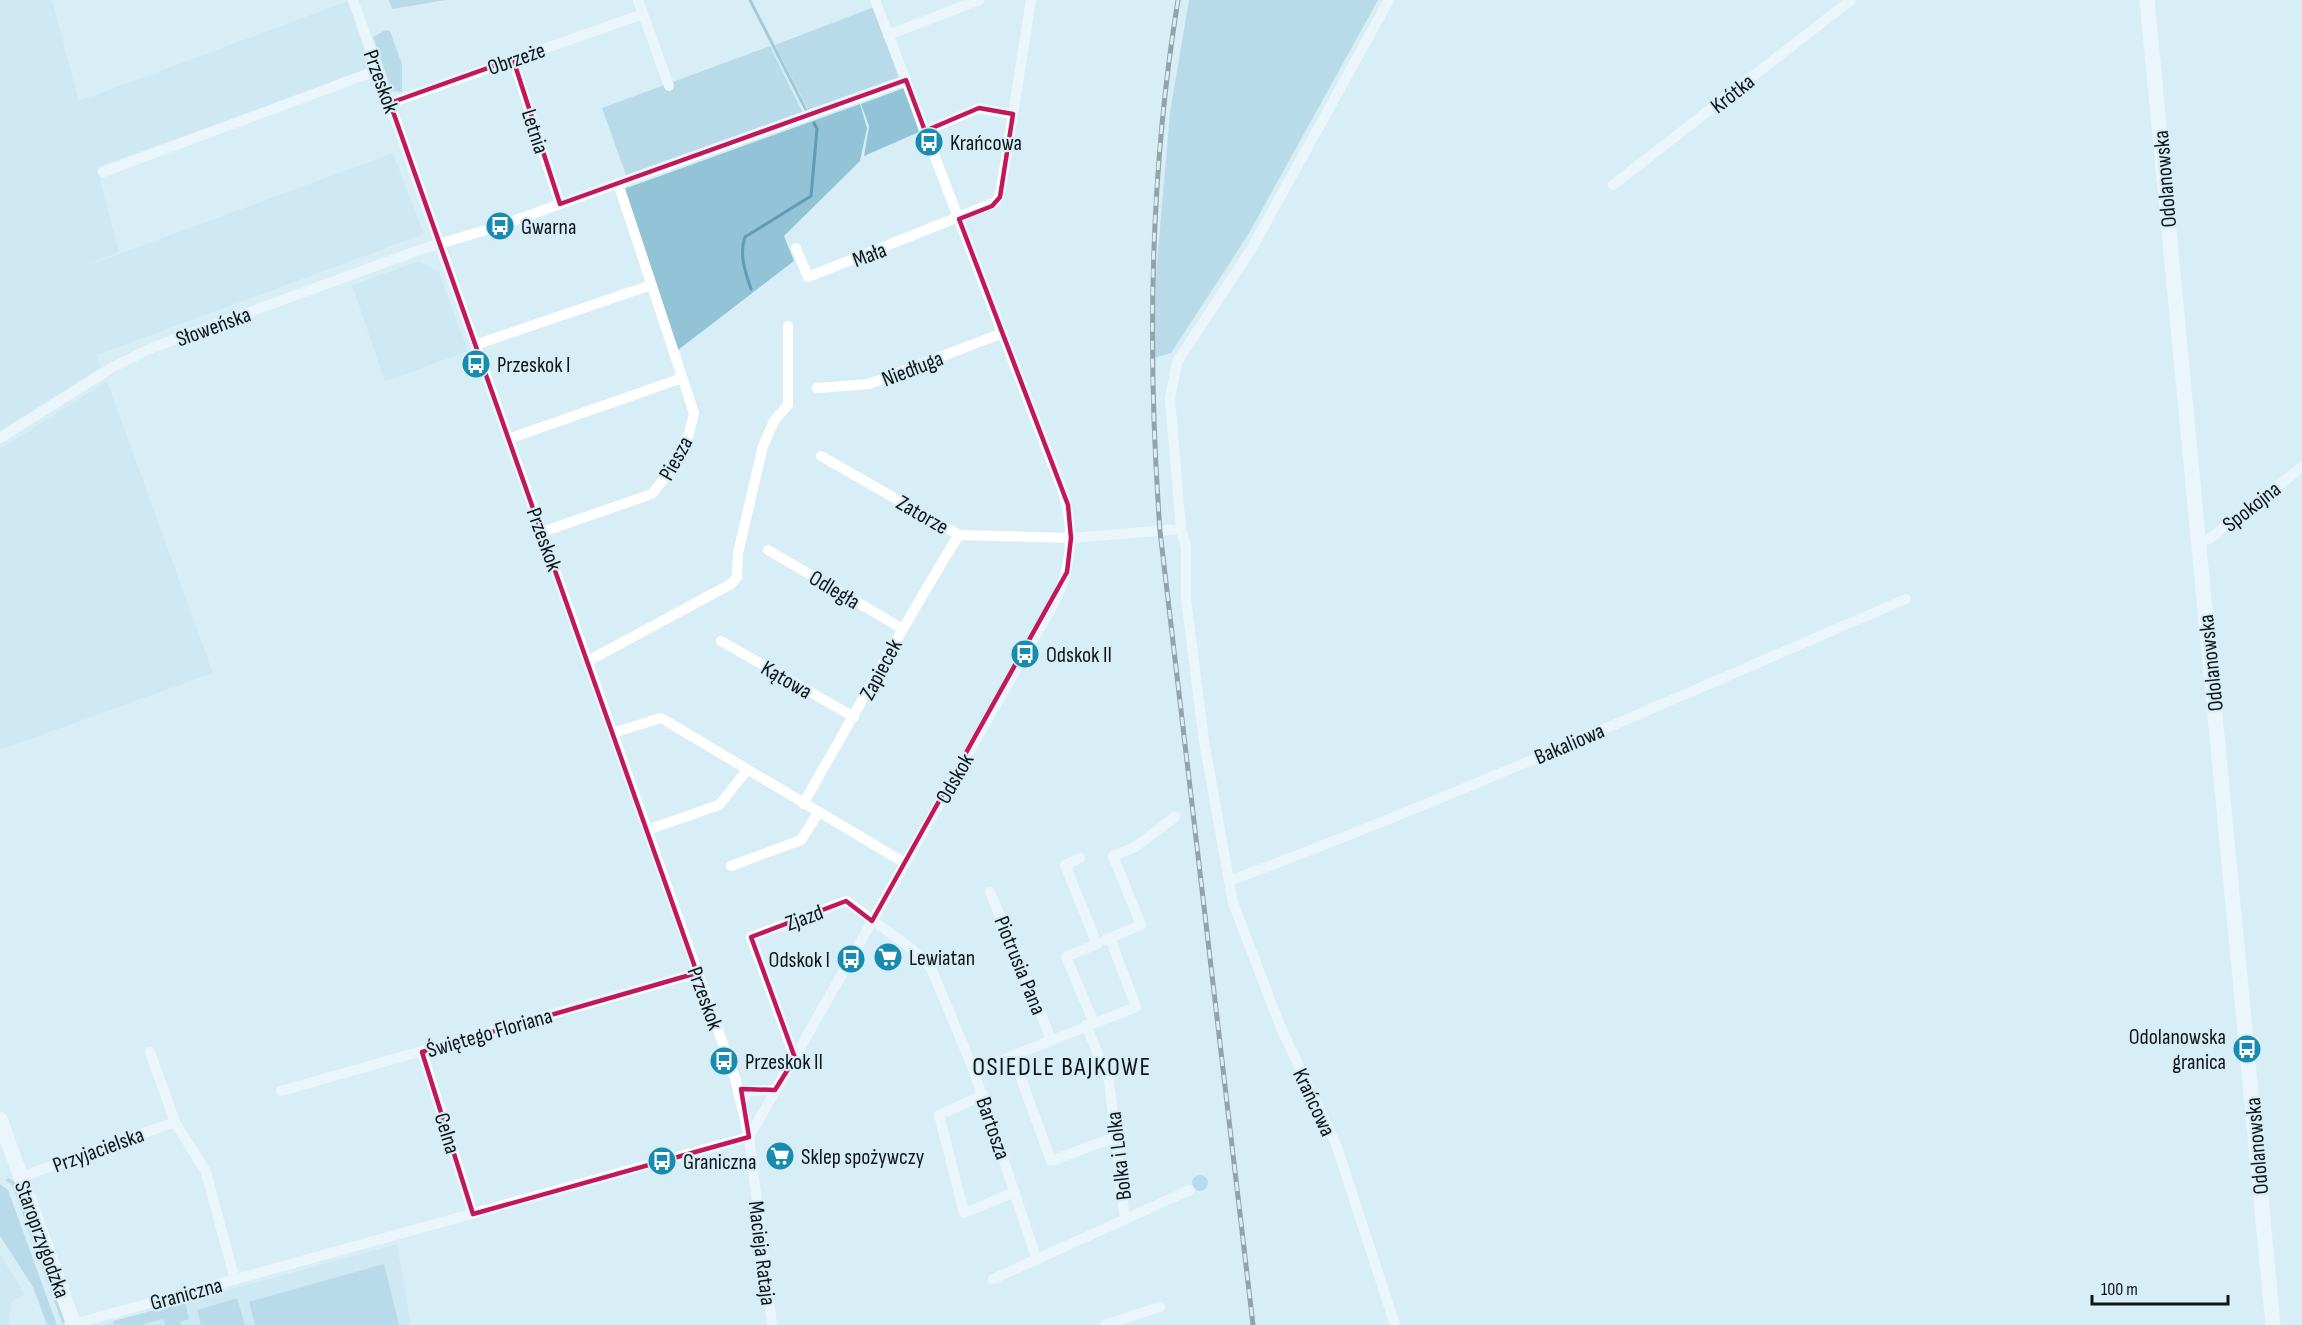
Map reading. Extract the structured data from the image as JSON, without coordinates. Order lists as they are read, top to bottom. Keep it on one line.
{"streets":{"main road":["Odolanowska","Staroprzygodzka"],"street":["Obrzeże","Przeskok","Krótka","Letnia","Mała","Słoweńska","Niedługa","Piesza","Spokojna","Zatorze","Odległa","Zapiecek","Kątowa","Bakaliowa","Odskok","Zjazd","Piotrusia Pana","Świętego Floriana","Krańcowa","Bartosza","Celna","Przyjacielska","Bolka i Lolka","Macieja Rataja","Graniczna"]},"crossings":[["Obrzeże","Przeskok"],["Obrzeże","Letnia"],["Przeskok","Słoweńska"],["Przeskok","Piesza"],["Przeskok","Odskok"],["Przeskok","Świętego Floriana"],["Przeskok","Macieja Rataja"],["Odolanowska","Spokojna"],["Zatorze","Zapiecek"],["Zatorze","Odskok"],["Odległa","Zapiecek"],["Zapiecek","Kątowa"],["Bakaliowa","Krańcowa"],["Odskok","Zjazd"],["Odskok","Bartosza"],["Odskok","Macieja Rataja"],["Zjazd","Bartosza"],["Świętego Floriana","Celna"],["Bartosza","Bolka i Lolka"],["Celna","Graniczna"],["Przyjacielska","Staroprzygodzka"],["Staroprzygodzka","Graniczna"],["Macieja Rataja","Graniczna"]],"districts":["OSIEDLE BAJKOWE"],"places":{"bus stop":["Krańcowa","Gwarna","Przeskok I","Odskok II","Odskok I","Odolanowska granica","Przeskok II","Graniczna"],"supermarket":["Lewiatan","Sklep spożywczy"]},"scale_bar":"100 m"}
